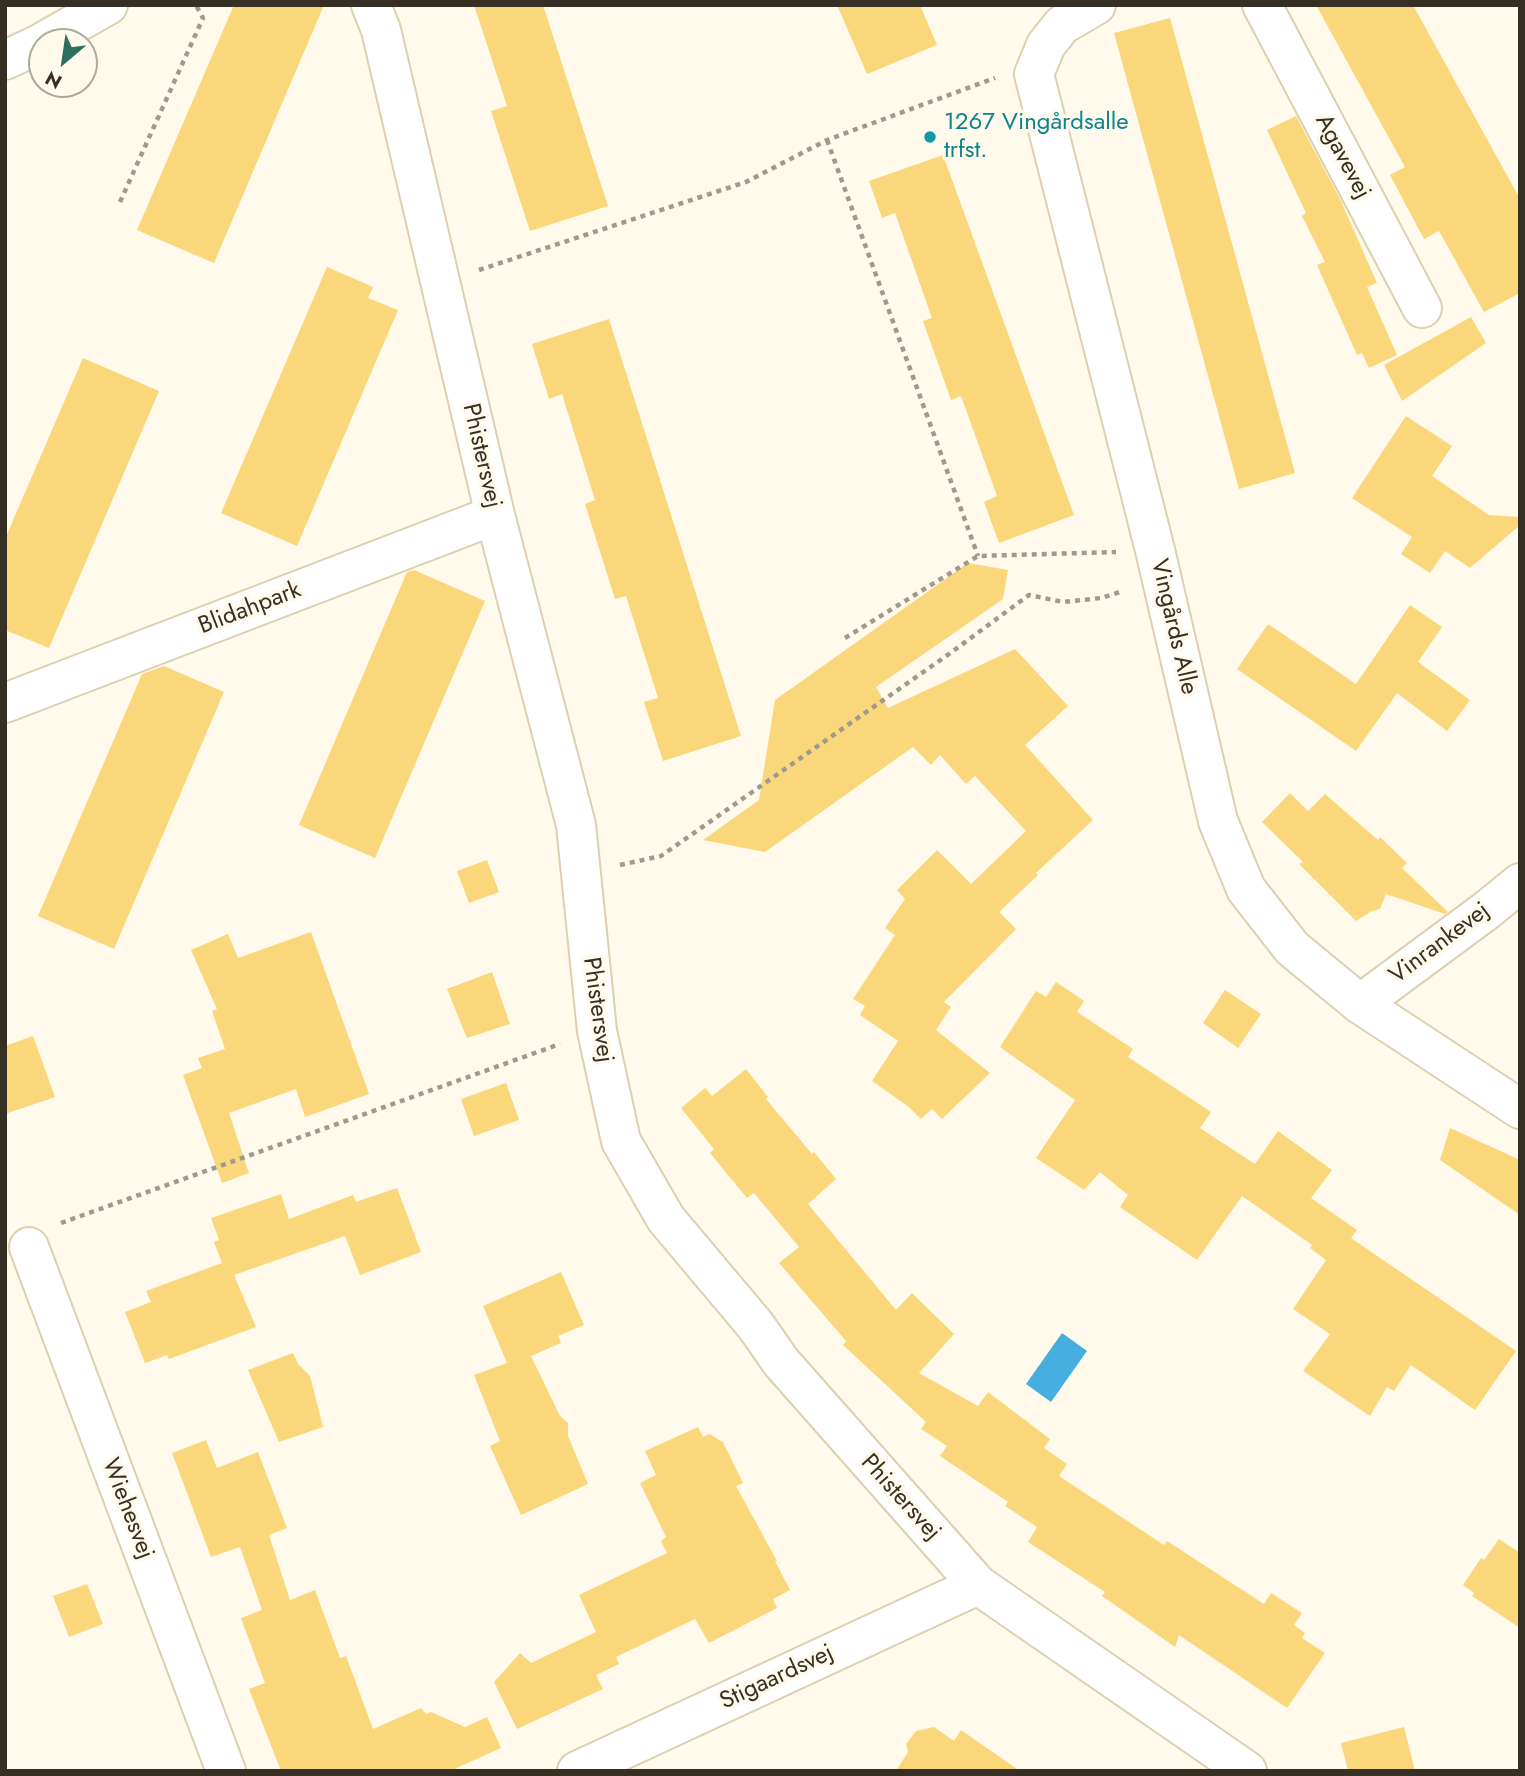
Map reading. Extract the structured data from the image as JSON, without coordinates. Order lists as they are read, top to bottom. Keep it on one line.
{"streets":{"street":["Agavevej","Phistersvej","Blidahpark","Vingårds Alle","Vinrankevej","Wiehesvej","Stigaardsvej"]},"crossings":[["Phistersvej","Blidahpark"],["Phistersvej","Stigaardsvej"],["Vingårds Alle","Vinrankevej"]],"places":["1267 Vingårdsalle trfst."],"north":"bottom left"}
